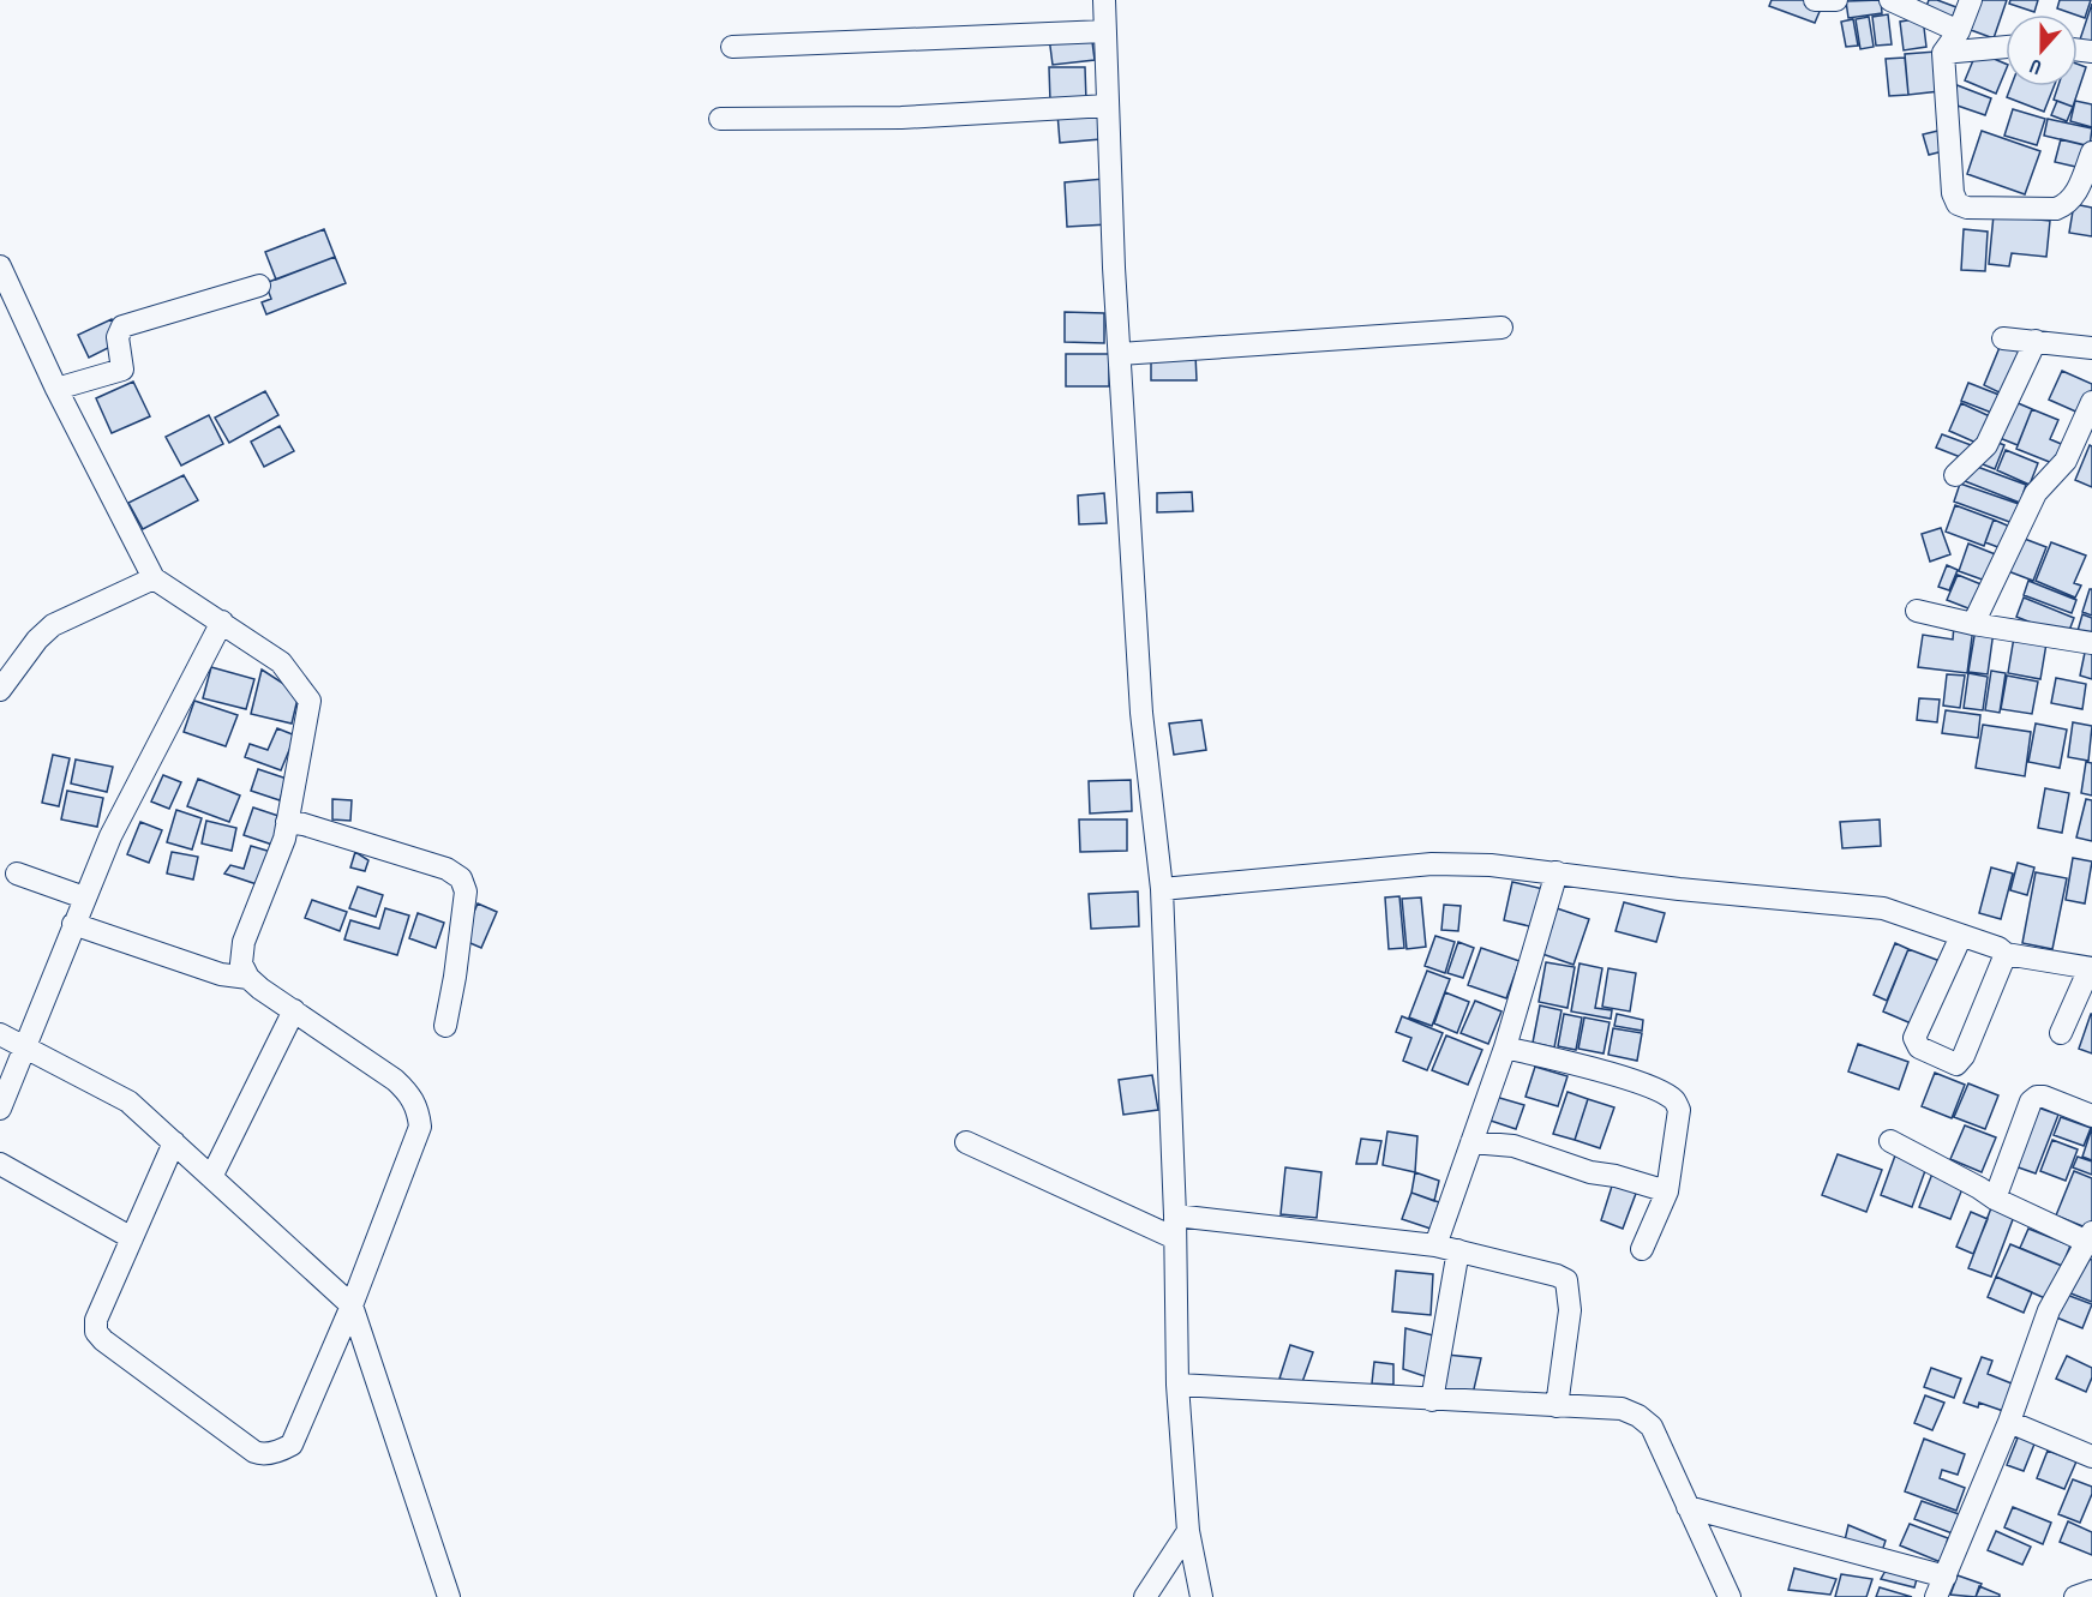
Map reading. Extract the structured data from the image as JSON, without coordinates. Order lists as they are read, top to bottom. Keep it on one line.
{"north":"bottom"}
